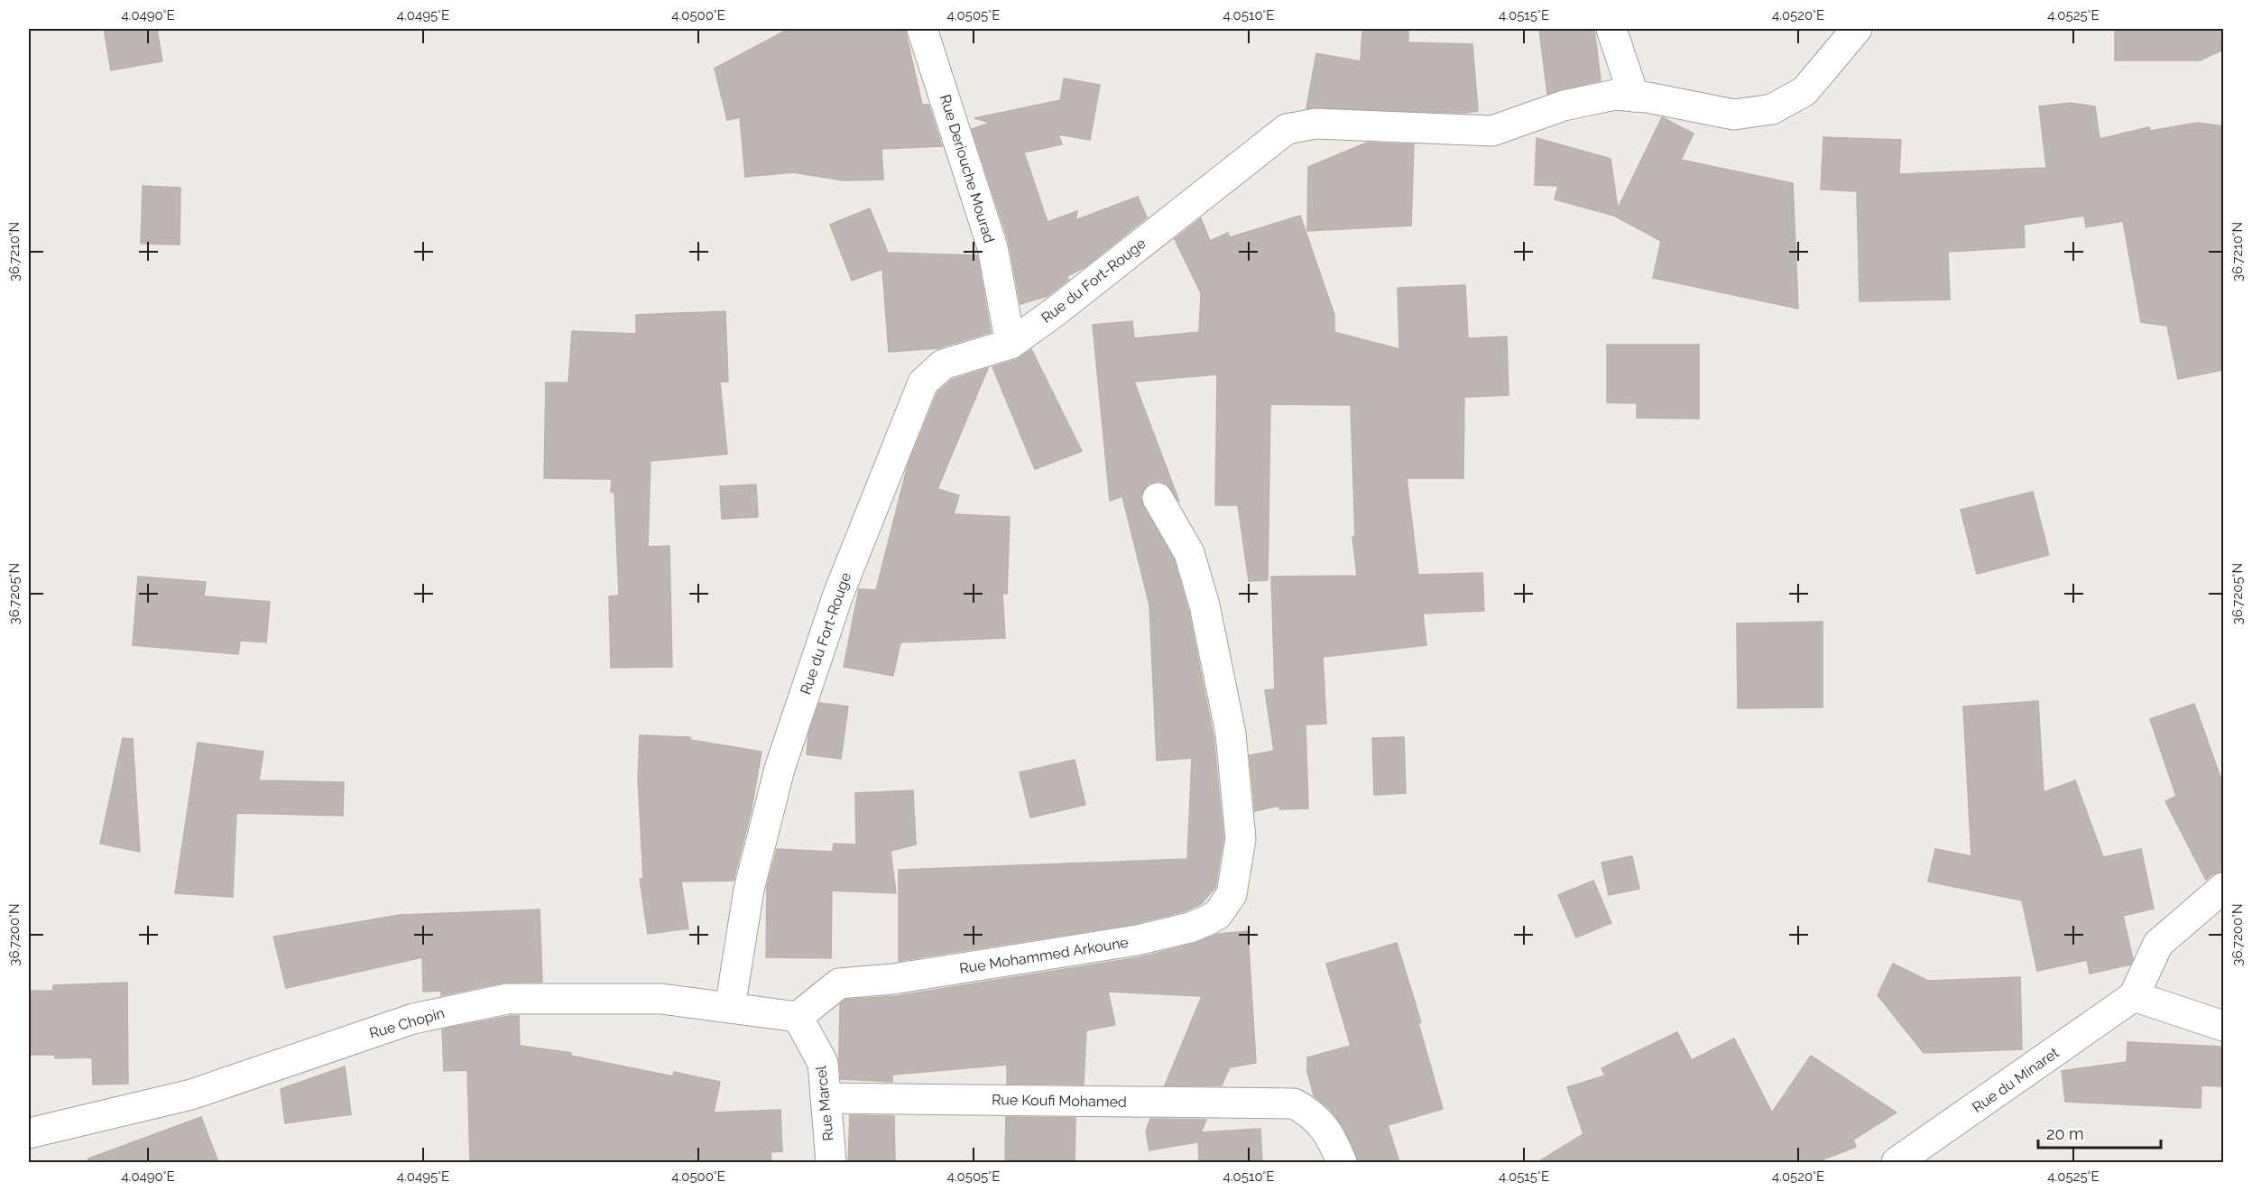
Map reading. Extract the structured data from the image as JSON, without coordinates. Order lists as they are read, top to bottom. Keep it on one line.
{"streets":{"street":["Rue Deriouche Mourad","Rue du Fort-Rouge","Rue Mohammed Arkoune","Rue Chopin","Rue du Minaret","Rue Koufi Mohamed","Rue Marcel"]},"crossings":[["Rue Deriouche Mourad","Rue du Fort-Rouge"],["Rue du Fort-Rouge","Rue Chopin"],["Rue Mohammed Arkoune","Rue Chopin"],["Rue Mohammed Arkoune","Rue Marcel"],["Rue Chopin","Rue Marcel"],["Rue Koufi Mohamed","Rue Marcel"]],"scale_bar":"20 m","coordinates":["4.0490°E","4.0495°E","4.0500°E","4.0505°E","4.0510°E","4.0515°E","4.0520°E","4.0525°E","36.7210°N","36.7205°N","36.7200°N"]}
